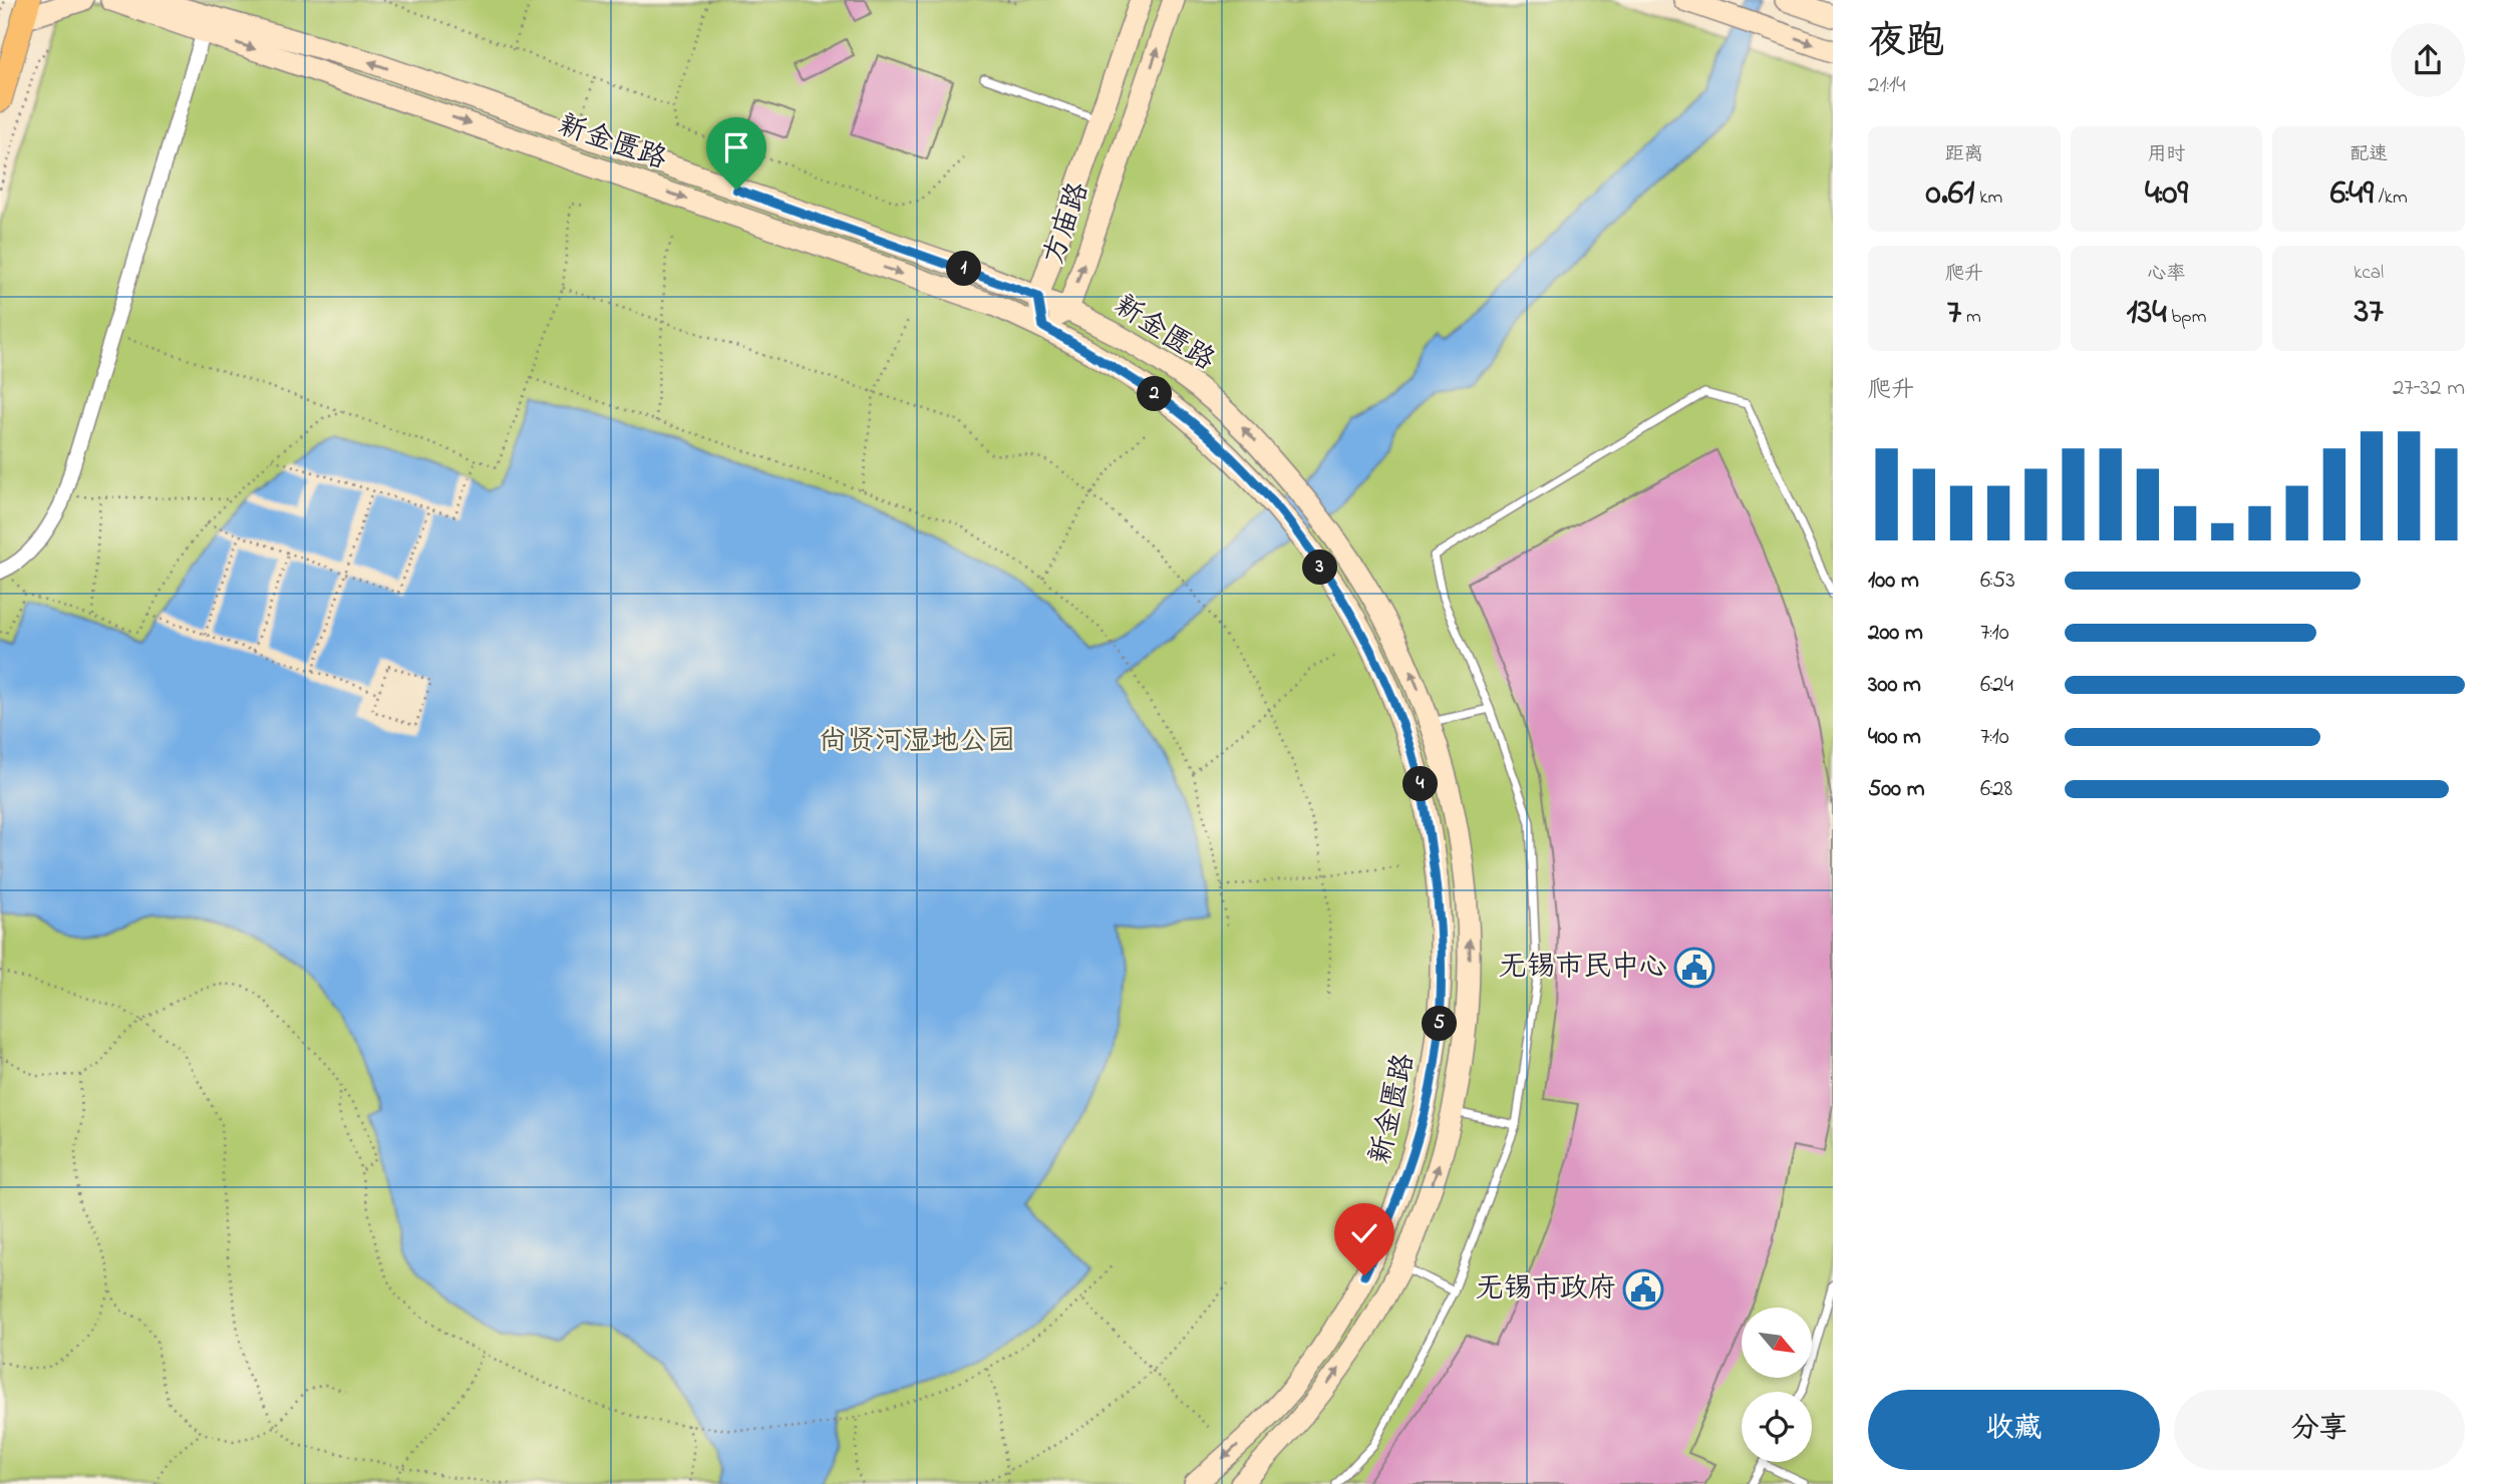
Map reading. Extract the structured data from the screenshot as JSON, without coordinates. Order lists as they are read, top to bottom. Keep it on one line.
{"streets":{"street":["新金匮路","方庙路"]},"crossings":[["新金匮路","方庙路"]],"parks":["尚贤河湿地公园"],"places":{"public building":["无锡市民中心","无锡市政府"]},"north":"bottom right","page":{"heading":["夜跑","21:14"],"stats":[["距离","0.61 km"],["用时","4:09"],["配速","6:49 /km"],["爬升","7 m"],["心率","134 bpm"],["kcal","37"]],"pins":["1","2","3","4","5"],"chart":["爬升","27–32 m"],"list":[{"name":"100 m","note":"6:53"},{"name":"200 m","note":"7:10"},{"name":"300 m","note":"6:24"},{"name":"400 m","note":"7:10"},{"name":"500 m","note":"6:28"}],"buttons":["收藏","分享"]}}
